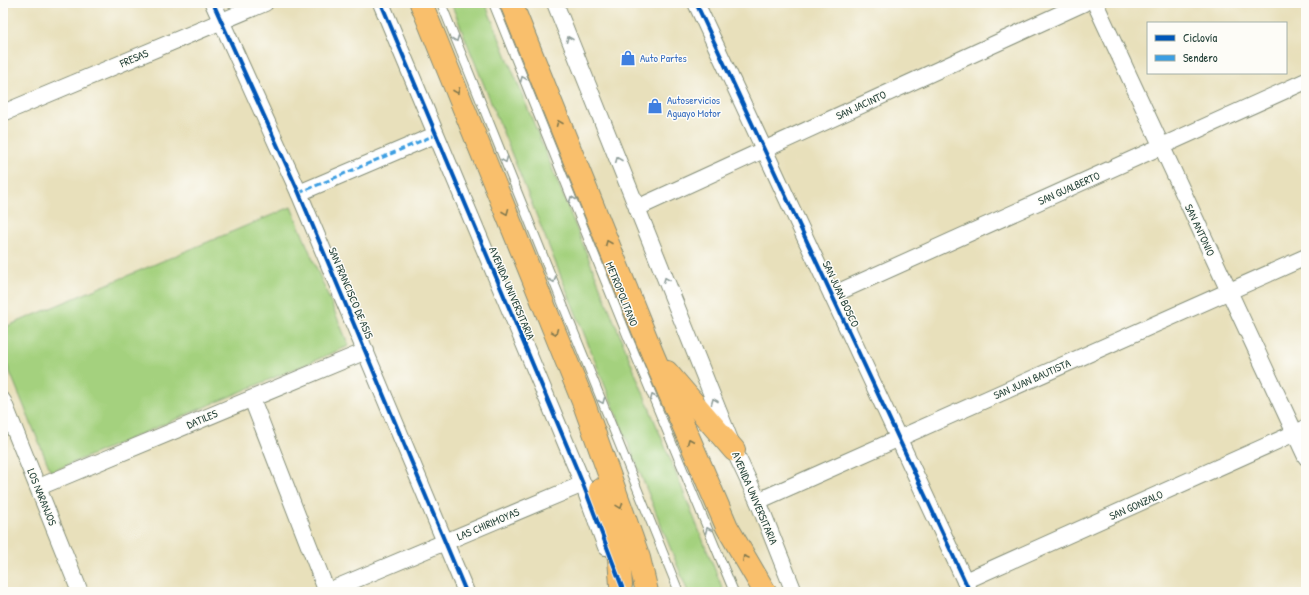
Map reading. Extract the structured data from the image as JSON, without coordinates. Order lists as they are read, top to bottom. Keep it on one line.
{"streets":{"street":["FRESAS","SAN JACINTO","SAN GUALBERTO","SAN ANTONIO","SAN FRANCISCO DE ASIS","AVENIDA UNIVERSITARIA","SAN JUAN BOSCO","SAN JUAN BAUTISTA","DATILES","LOS NARANJOS","SAN GONZALO","LAS CHIRIMOYAS"],"lane":["METROPOLITANO"]},"crossings":[["FRESAS","SAN FRANCISCO DE ASIS"],["SAN JACINTO","AVENIDA UNIVERSITARIA"],["SAN JACINTO","SAN JUAN BOSCO"],["SAN GUALBERTO","SAN ANTONIO"],["SAN GUALBERTO","SAN JUAN BOSCO"],["SAN ANTONIO","SAN JUAN BAUTISTA"],["SAN ANTONIO","SAN GONZALO"],["SAN FRANCISCO DE ASIS","DATILES"],["SAN FRANCISCO DE ASIS","LAS CHIRIMOYAS"],["AVENIDA UNIVERSITARIA","SAN JUAN BAUTISTA"],["AVENIDA UNIVERSITARIA","LAS CHIRIMOYAS"],["SAN JUAN BOSCO","SAN JUAN BAUTISTA"],["SAN JUAN BOSCO","SAN GONZALO"],["DATILES","LOS NARANJOS"]],"one_way":["AVENIDA UNIVERSITARIA"],"places":{"shop":["Auto Partes","Autoservicios Aguayo Motor"]},"legend":["Ciclovía","Sendero"]}
